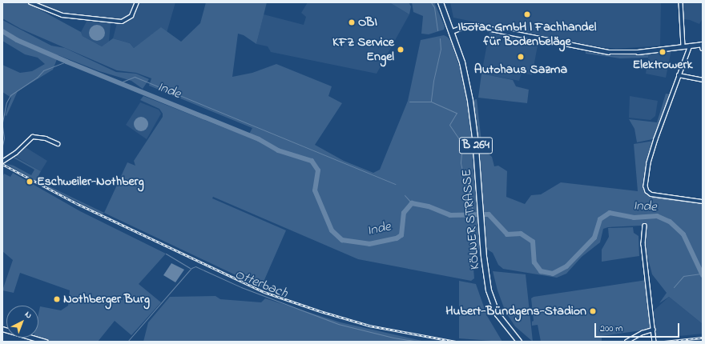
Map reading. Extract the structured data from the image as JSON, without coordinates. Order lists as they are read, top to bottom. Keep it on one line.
{"streets":{"main road":["B 264","KÖLNER STRASSE"]},"crossings":[["B 264","KÖLNER STRASSE"]],"water":["Inde","Otterbach"],"places":["Ibotac GmbH | Fachhandel für Bodenbeläge","OBI","KFZ Service Engel","Elektrowerk","Autohaus Sazma","Eschweiler-Nothberg","Nothberger Burg","Hubert-Bündgens-Stadion"],"scale_bar":"200 m","north":"top right"}
